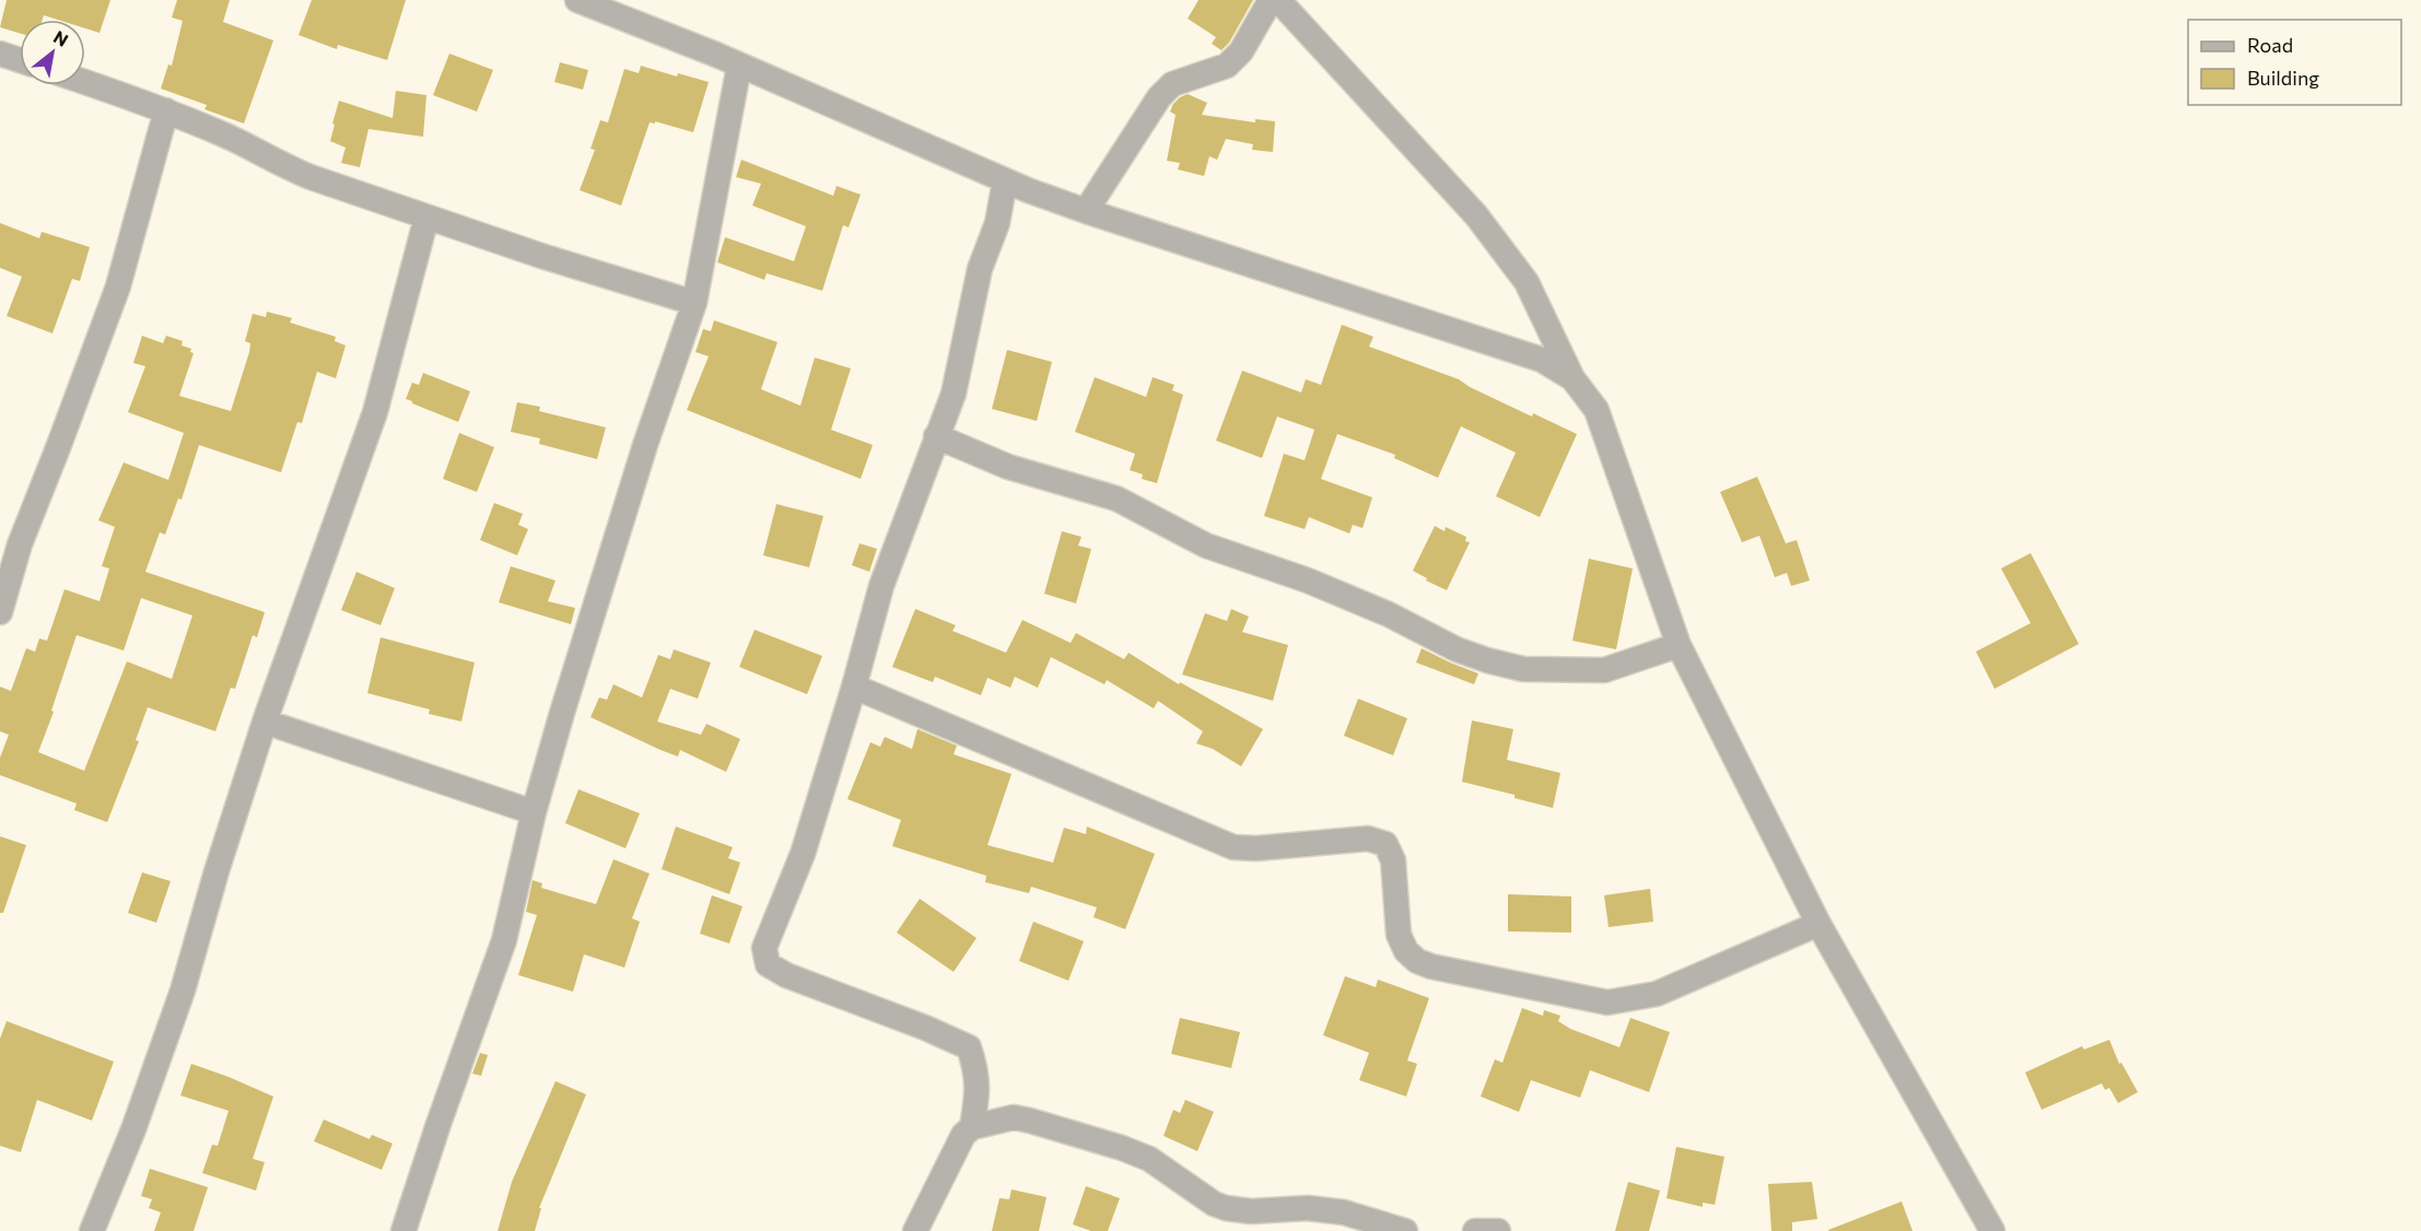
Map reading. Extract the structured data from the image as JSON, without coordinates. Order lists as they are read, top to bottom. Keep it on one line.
{"legend":["Road","Building"],"north":"top right"}
